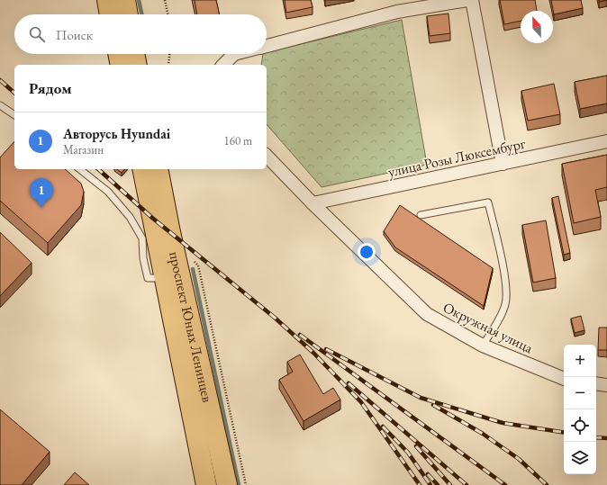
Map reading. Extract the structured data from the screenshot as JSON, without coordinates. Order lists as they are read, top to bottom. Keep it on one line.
{"streets":{"main road":["проспект Юных Ленинцев"],"street":["улица Розы Люксембург","Окружная улица"]},"crossings":[["улица Розы Люксембург","Окружная улица"]],"north":"top","page":{"search":"Поиск","heading":"Рядом","list":[{"mark":"1","name":"Авторусь Hyundai","note":"Магазин","value":"160 m"}],"pins":"1","map_buttons":["+","−"]}}
